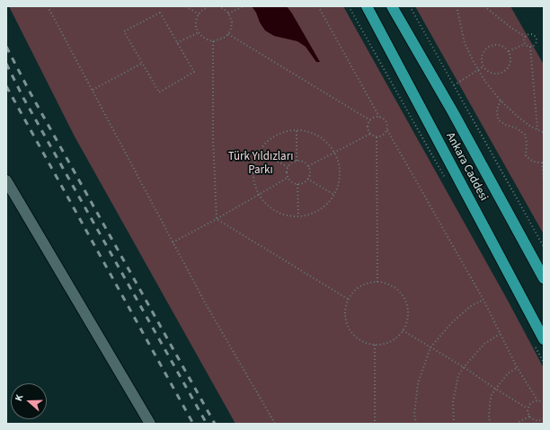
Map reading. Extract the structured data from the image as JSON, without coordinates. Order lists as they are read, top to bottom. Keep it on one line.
{"streets":{"highway":["Ankara Caddesi"]},"parks":["Türk Yıldızları Parkı"],"north":"left"}
